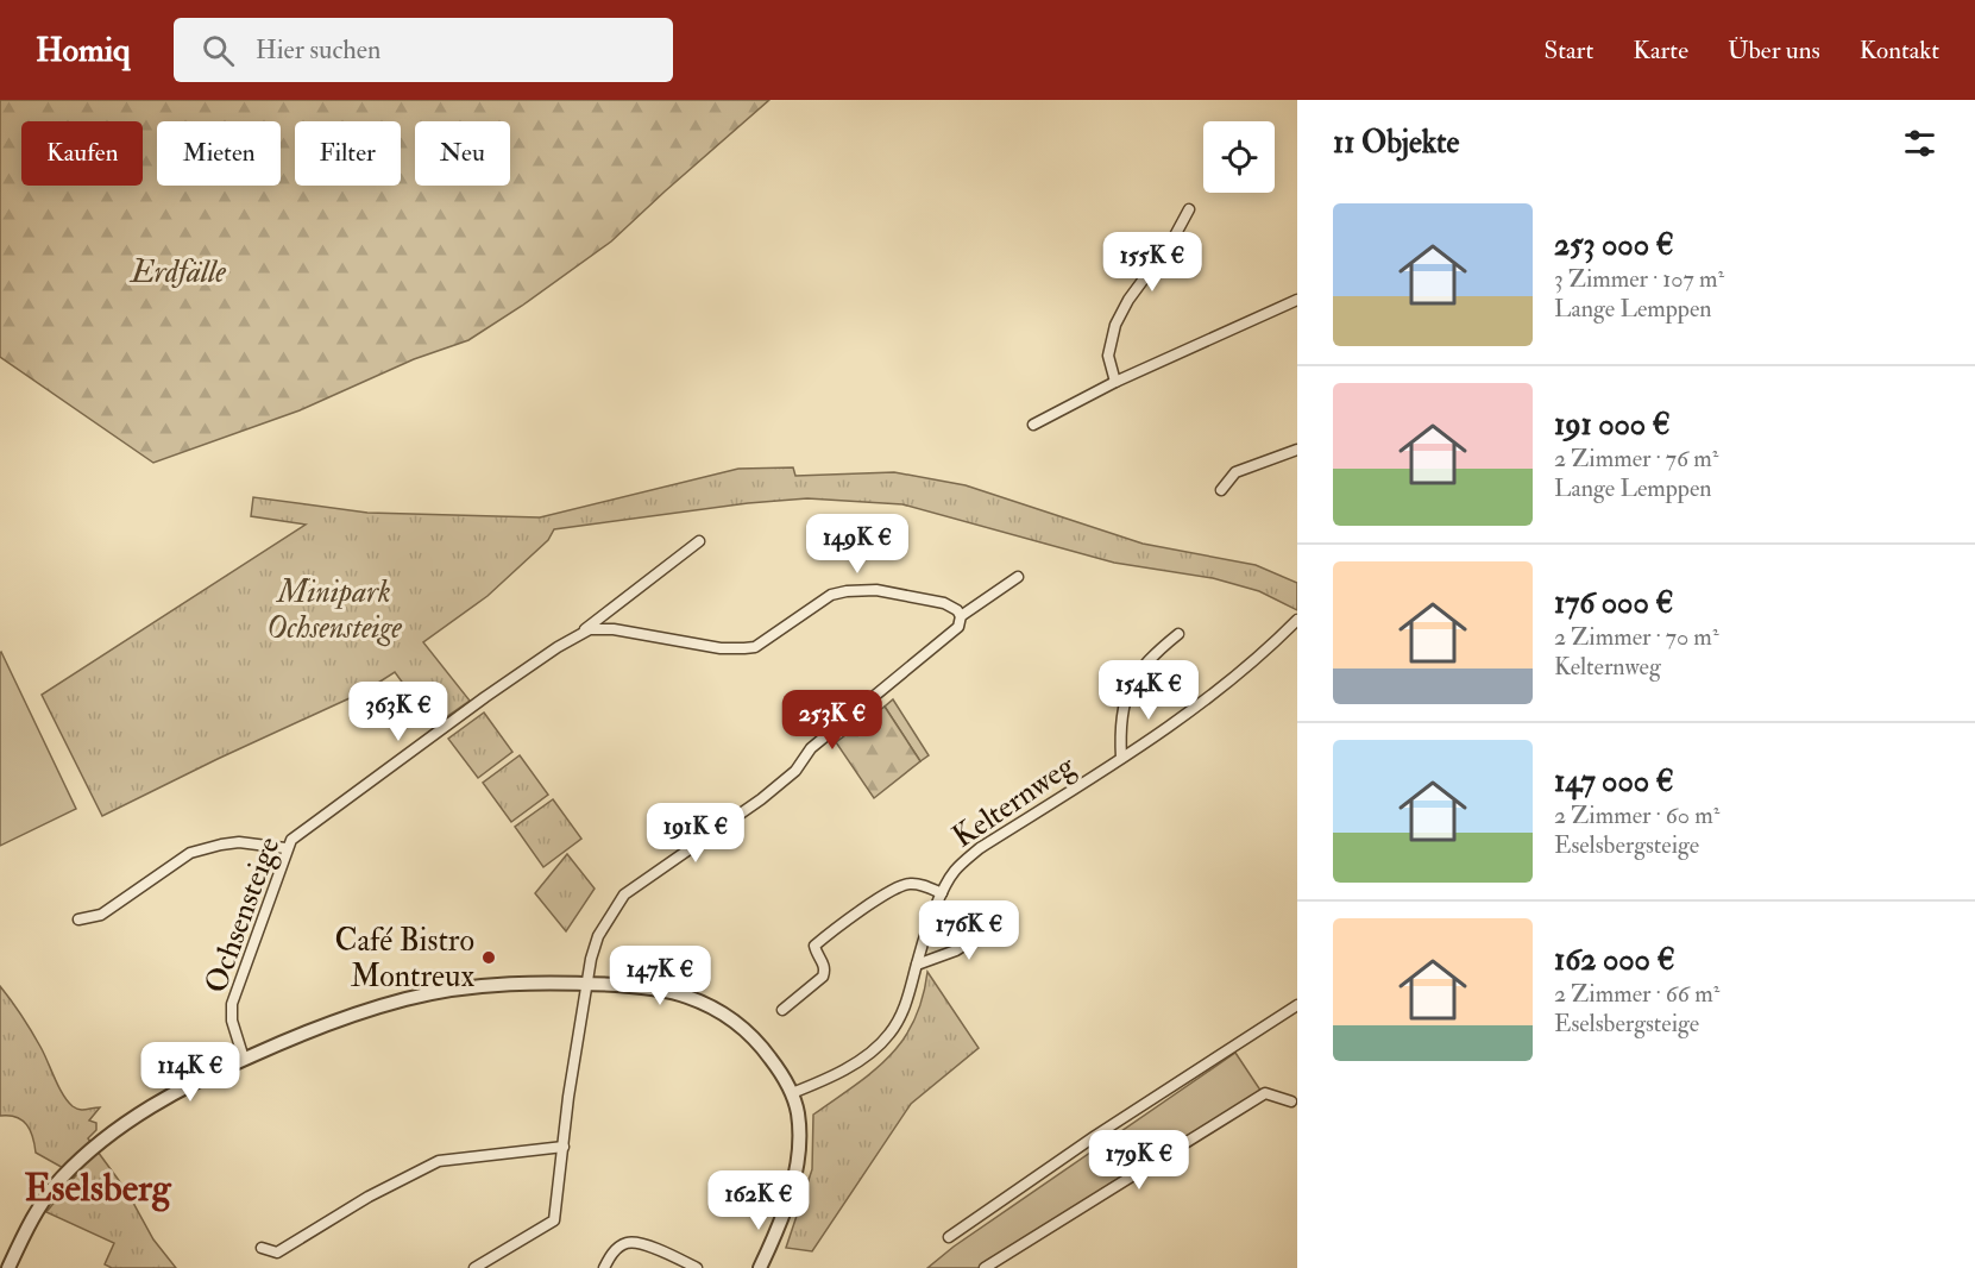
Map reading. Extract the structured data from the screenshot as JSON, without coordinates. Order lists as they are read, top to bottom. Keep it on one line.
{"streets":{"street":["Kelternweg","Ochsensteige"]},"districts":["Eselsberg"],"parks":["Erdfälle","Minipark Ochsensteige"],"places":["Café Bistro Montreux"],"page":{"header":"Homiq","search":"Hier suchen","nav":["Start","Karte","Über uns","Kontakt"],"heading":"11 Objekte","chip":["Kaufen","Mieten","Filter","Neu"],"list":[{"name":"253 000 €","note":"3 Zimmer · 107 m² · Lange Lemppen"},{"name":"191 000 €","note":"2 Zimmer · 76 m² · Lange Lemppen"},{"name":"176 000 €","note":"2 Zimmer · 70 m² · Kelternweg"},{"name":"147 000 €","note":"2 Zimmer · 60 m² · Eselsbergsteige"},{"name":"162 000 €","note":"2 Zimmer · 66 m² · Eselsbergsteige"}],"price":["155K €","149K €","154K €","363K €","253K €","191K €","176K €","147K €","114K €","179K €","162K €"]}}
